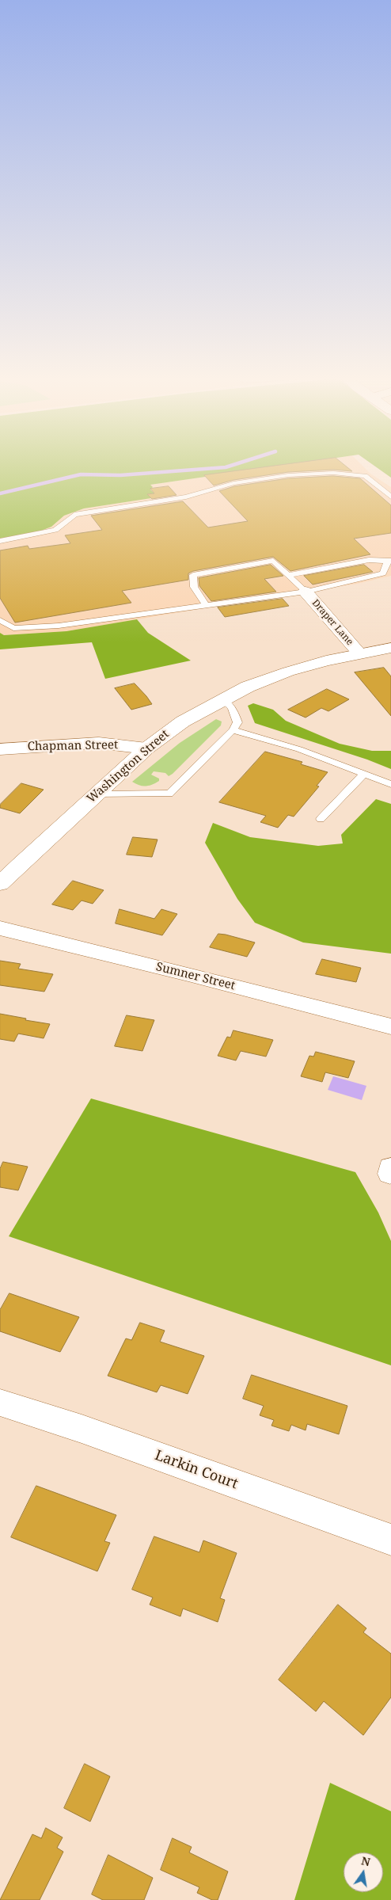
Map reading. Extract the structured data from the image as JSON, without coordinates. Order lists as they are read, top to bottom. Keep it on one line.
{"streets":{"street":["Draper Lane","Chapman Street","Washington Street","Sumner Street","Larkin Court"]},"crossings":[["Draper Lane","Washington Street"],["Chapman Street","Washington Street"]],"north":"top"}
